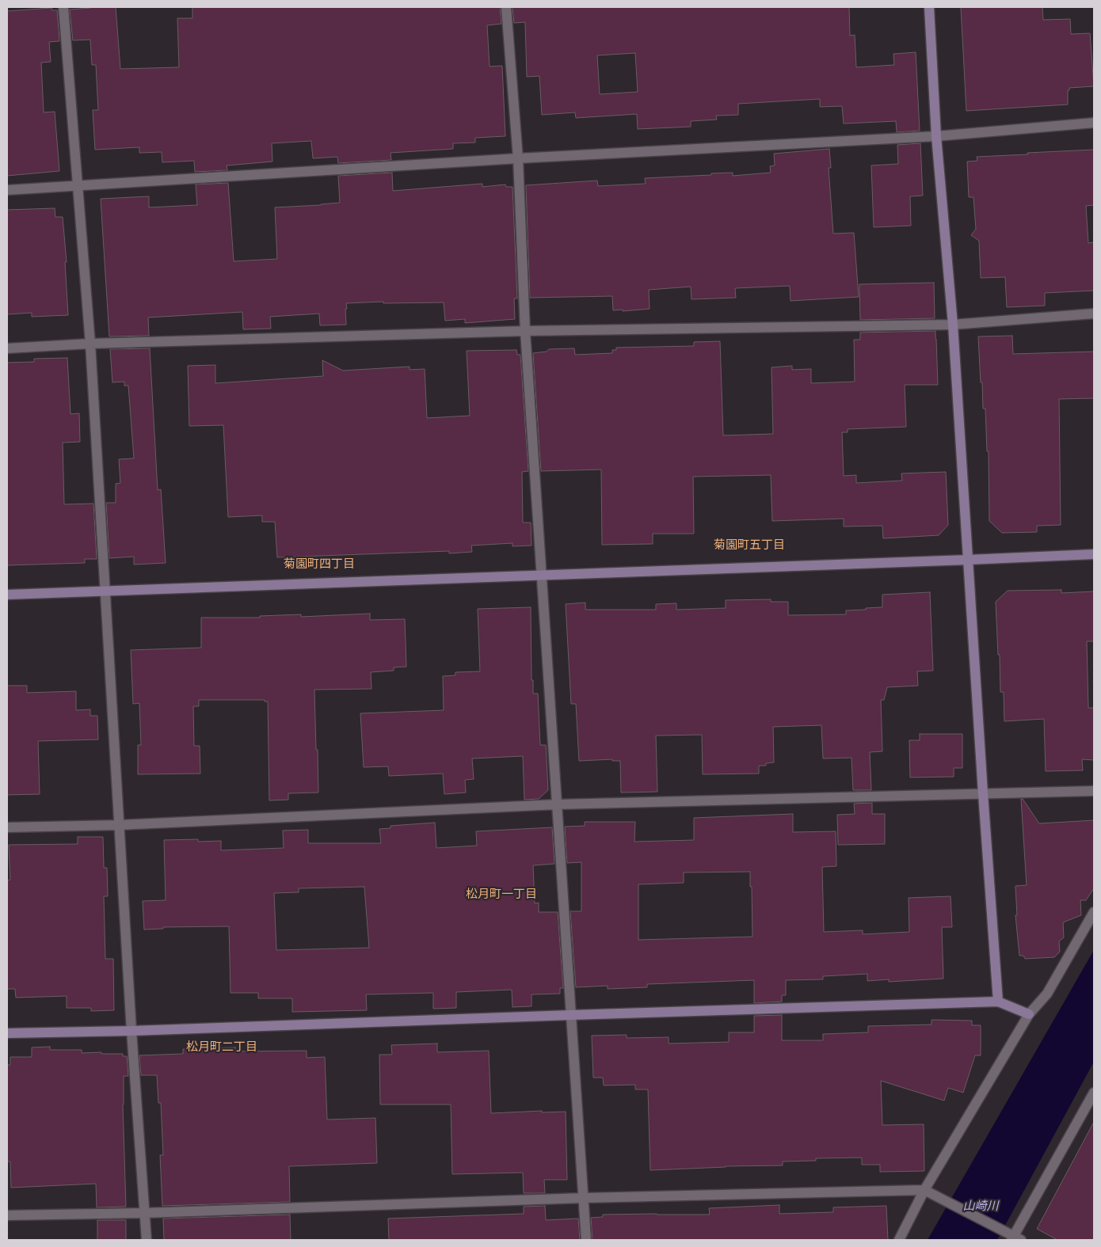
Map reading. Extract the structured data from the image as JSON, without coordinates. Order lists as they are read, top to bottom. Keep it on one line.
{"districts":["菊園町五丁目","菊園町四丁目","松月町一丁目","松月町二丁目"],"water":["山崎川"]}
